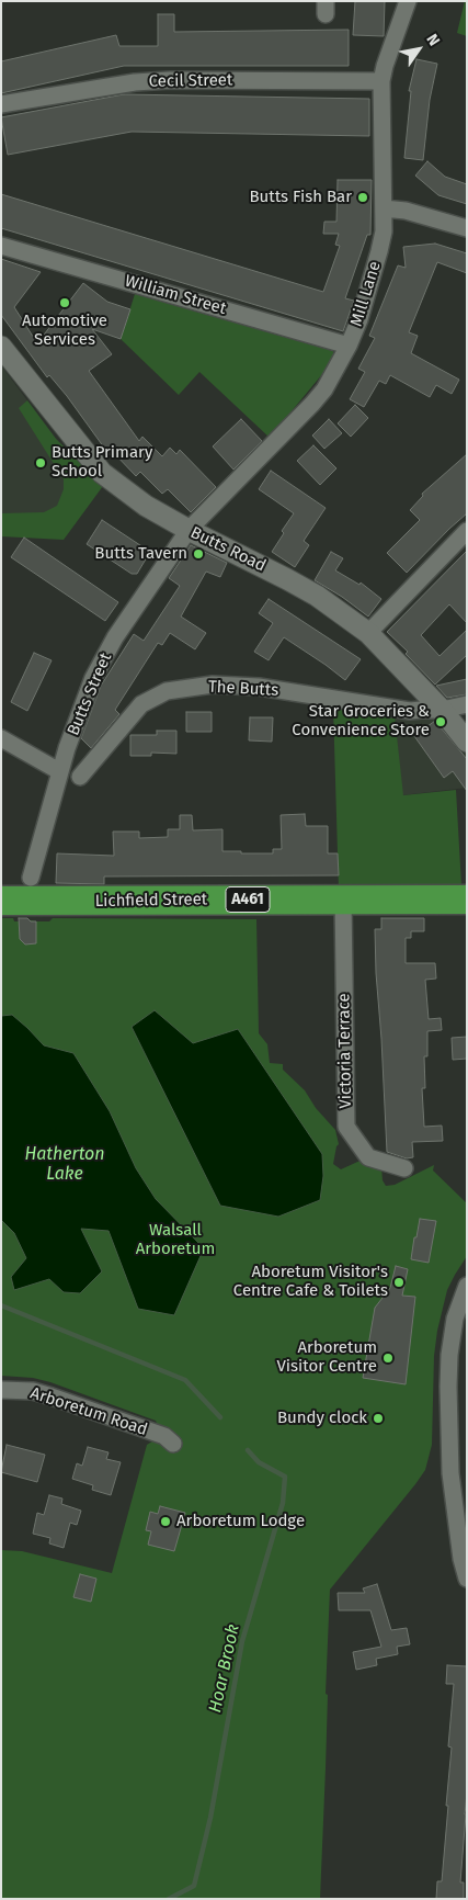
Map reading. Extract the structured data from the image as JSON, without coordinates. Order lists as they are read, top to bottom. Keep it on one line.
{"streets":{"highway":["A461","Lichfield Street"],"street":["Cecil Street","Mill Lane","William Street","Butts Road","The Butts","Butts Street","Victoria Terrace","Arboretum Road"]},"crossings":[["Cecil Street","Mill Lane"],["Mill Lane","William Street"],["Mill Lane","Butts Road"],["Mill Lane","Butts Street"],["Butts Road","The Butts"],["Butts Road","Butts Street"],["Lichfield Street","Victoria Terrace"]],"water":["Hatherton Lake","Hoar Brook"],"parks":["Walsall Arboretum"],"places":["Butts Fish Bar","Automotive Services","Butts Primary School","Butts Tavern","Star Groceries & Convenience Store","Aboretum Visitor's Centre Cafe & Toilets","Arboretum Visitor Centre","Bundy clock","Arboretum Lodge"],"north":"top right"}
